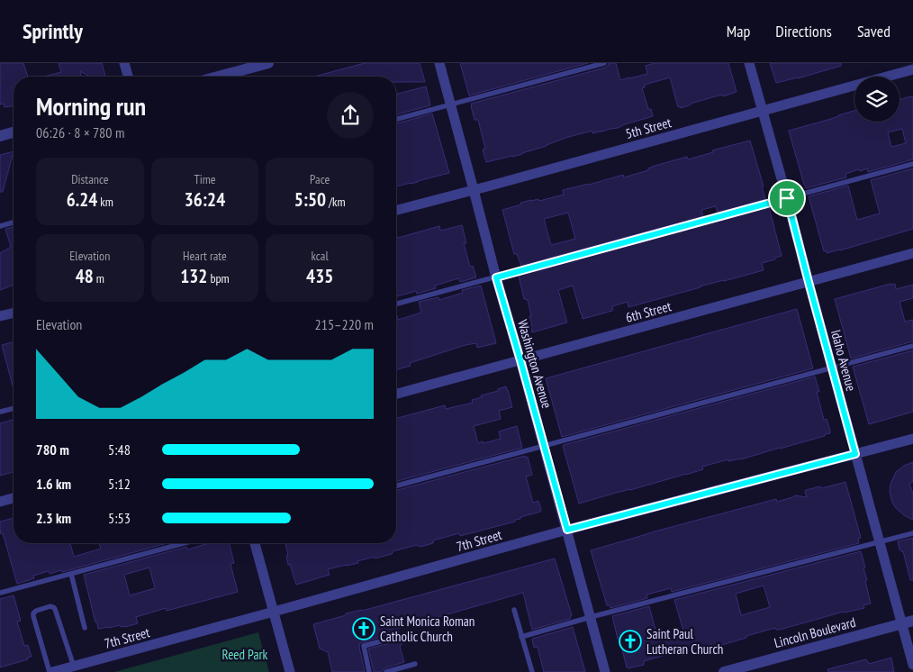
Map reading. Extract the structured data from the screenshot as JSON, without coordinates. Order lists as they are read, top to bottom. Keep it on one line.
{"streets":{"street":["5th Street","6th Street","Idaho Avenue","Washington Avenue","7th Street","Lincoln Boulevard"]},"crossings":[["5th Street","Idaho Avenue"],["5th Street","Washington Avenue"],["6th Street","Idaho Avenue"],["6th Street","Washington Avenue"],["Idaho Avenue","7th Street"],["Idaho Avenue","Lincoln Boulevard"],["Washington Avenue","7th Street"]],"parks":["Reed Park"],"places":{"church":["Saint Monica Roman Catholic Church","Saint Paul Lutheran Church"]},"page":{"header":"Sprintly","nav":["Map","Directions","Saved"],"heading":["Morning run","06:26 · 8 × 780 m"],"stats":[["Distance","6.24 km"],["Time","36:24"],["Pace","5:50 /km"],["Elevation","48 m"],["Heart rate","132 bpm"],["kcal","435"]],"chart":["Elevation","215–220 m"],"list":[{"name":"780 m","note":"5:48"},{"name":"1.6 km","note":"5:12"},{"name":"2.3 km","note":"5:53"}]}}
